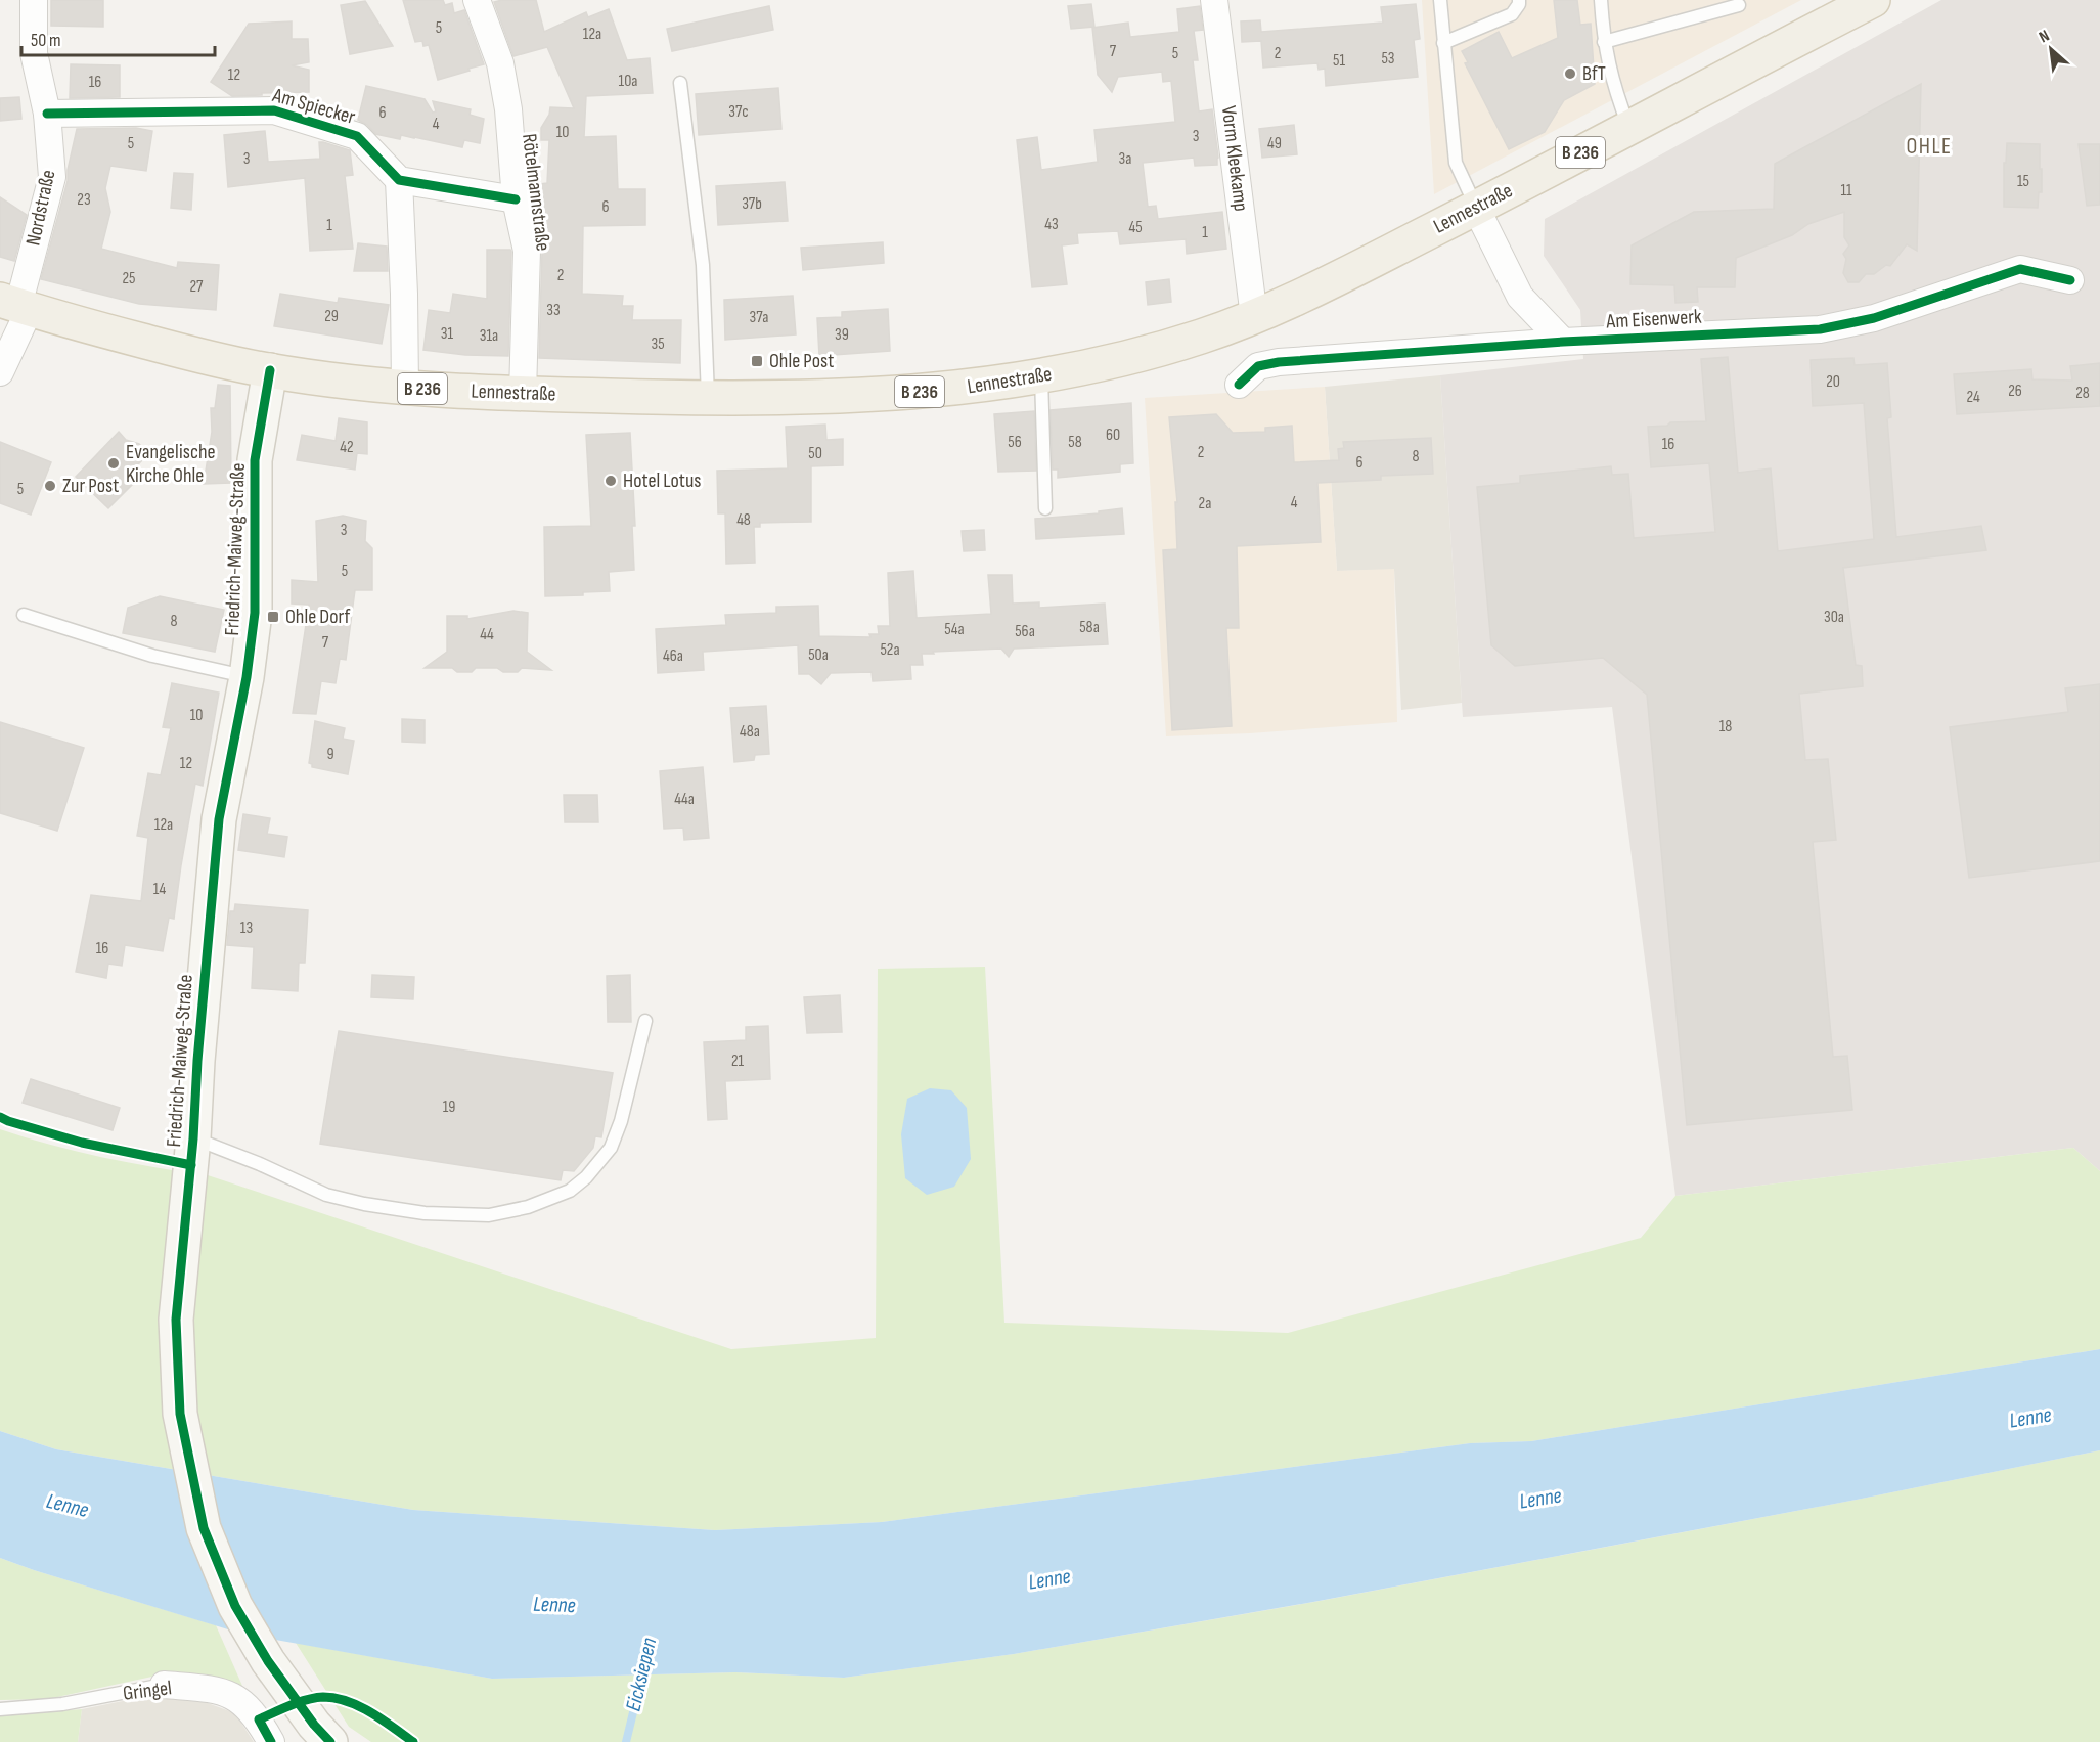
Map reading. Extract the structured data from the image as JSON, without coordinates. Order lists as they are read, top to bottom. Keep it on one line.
{"streets":{"main road":["B 236","Lennestraße"],"street":["Am Spiecker","Vorm Kleekamp","Rötelmannstraße","Nordstraße","Am Eisenwerk","Friedrich-Maiweg-Straße","Gringel"]},"crossings":[["Am Spiecker","Nordstraße"],["Vorm Kleekamp","Lennestraße"],["Rötelmannstraße","Lennestraße"],["Nordstraße","Lennestraße"],["Lennestraße","Friedrich-Maiweg-Straße"]],"districts":["OHLE"],"water":["Lenne","Eicksiepen"],"places":{"other":["BfT","Evangelische Kirche Ohle","Hotel Lotus","Zur Post"],"transit":["Ohle Post","Ohle Dorf"]},"house_numbers":["5","12a","7","5","2","53","51","12","10a","16","37c","6","4","10","3","5","49","3","3a","15","11","23","37b","6","43","1","45","1","2","25","27","33","29","37a","31","39","31a","35","20","26","28","24","60","56","58","16","42","2","50","8","6","5","4","2a","48","3","5","30a","8","58a","54a","56a","44","7","52a","50a","46a","10","18","48a","9","12","44a","12a","14","13","16","21","19"],"scale_bar":"50 m","north":"top left"}
